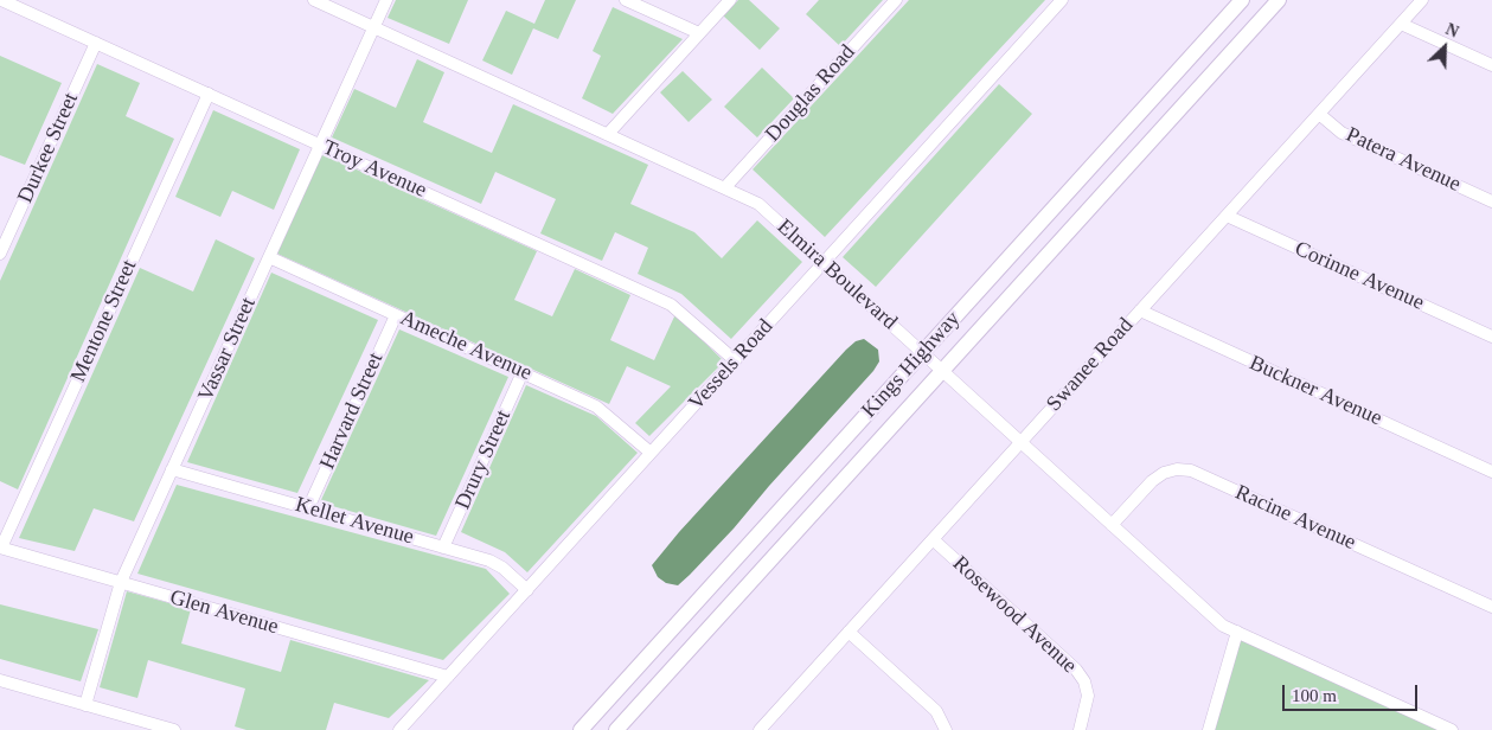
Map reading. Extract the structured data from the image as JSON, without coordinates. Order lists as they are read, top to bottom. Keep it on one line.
{"streets":{"main road":["Kings Highway"],"street":["Douglas Road","Durkee Street","Patera Avenue","Troy Avenue","Elmira Boulevard","Corinne Avenue","Mentone Street","Ameche Avenue","Vassar Street","Vessels Road","Swanee Road","Buckner Avenue","Harvard Street","Drury Street","Racine Avenue","Kellet Avenue","Glen Avenue","Rosewood Avenue"]},"crossings":[["Douglas Road","Elmira Boulevard"],["Durkee Street","Troy Avenue"],["Patera Avenue","Swanee Road"],["Troy Avenue","Mentone Street"],["Troy Avenue","Vassar Street"],["Troy Avenue","Vessels Road"],["Elmira Boulevard","Vassar Street"],["Elmira Boulevard","Vessels Road"],["Elmira Boulevard","Kings Highway"],["Elmira Boulevard","Swanee Road"],["Elmira Boulevard","Racine Avenue"],["Corinne Avenue","Swanee Road"],["Mentone Street","Glen Avenue"],["Ameche Avenue","Vassar Street"],["Ameche Avenue","Vessels Road"],["Ameche Avenue","Harvard Street"],["Ameche Avenue","Drury Street"],["Vassar Street","Kellet Avenue"],["Vassar Street","Glen Avenue"],["Vessels Road","Kellet Avenue"],["Vessels Road","Glen Avenue"],["Swanee Road","Buckner Avenue"],["Swanee Road","Rosewood Avenue"],["Harvard Street","Kellet Avenue"],["Drury Street","Kellet Avenue"]],"scale_bar":"100 m","north":"top right"}
